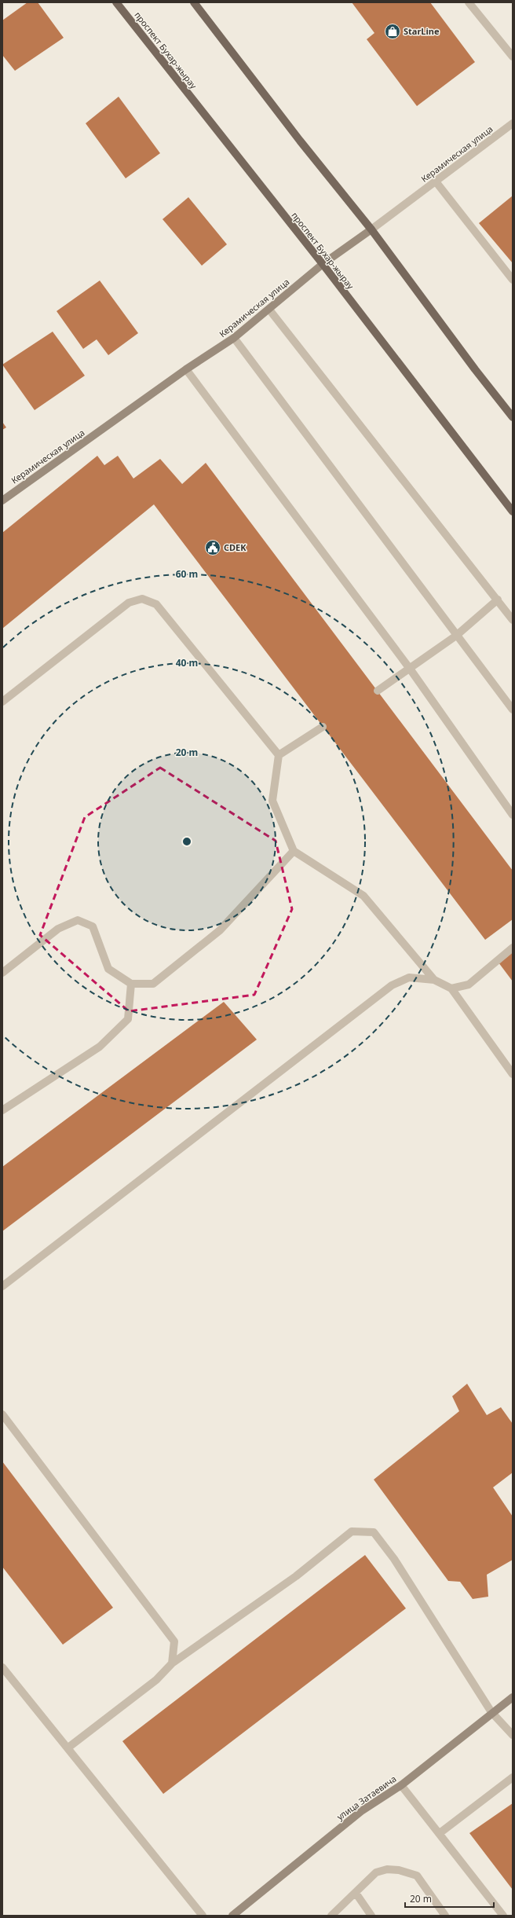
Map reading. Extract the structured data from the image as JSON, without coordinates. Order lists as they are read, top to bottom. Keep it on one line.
{"streets":{"main road":["проспект Бухар-жырау"],"street":["Керамическая улица","улица Затаевича"]},"crossings":[["проспект Бухар-жырау","Керамическая улица"]],"places":{"shop":["StarLine"],"public building":["CDEK"]},"scale_bar":"20 m","rings":["60 m","40 m","20 m"]}
